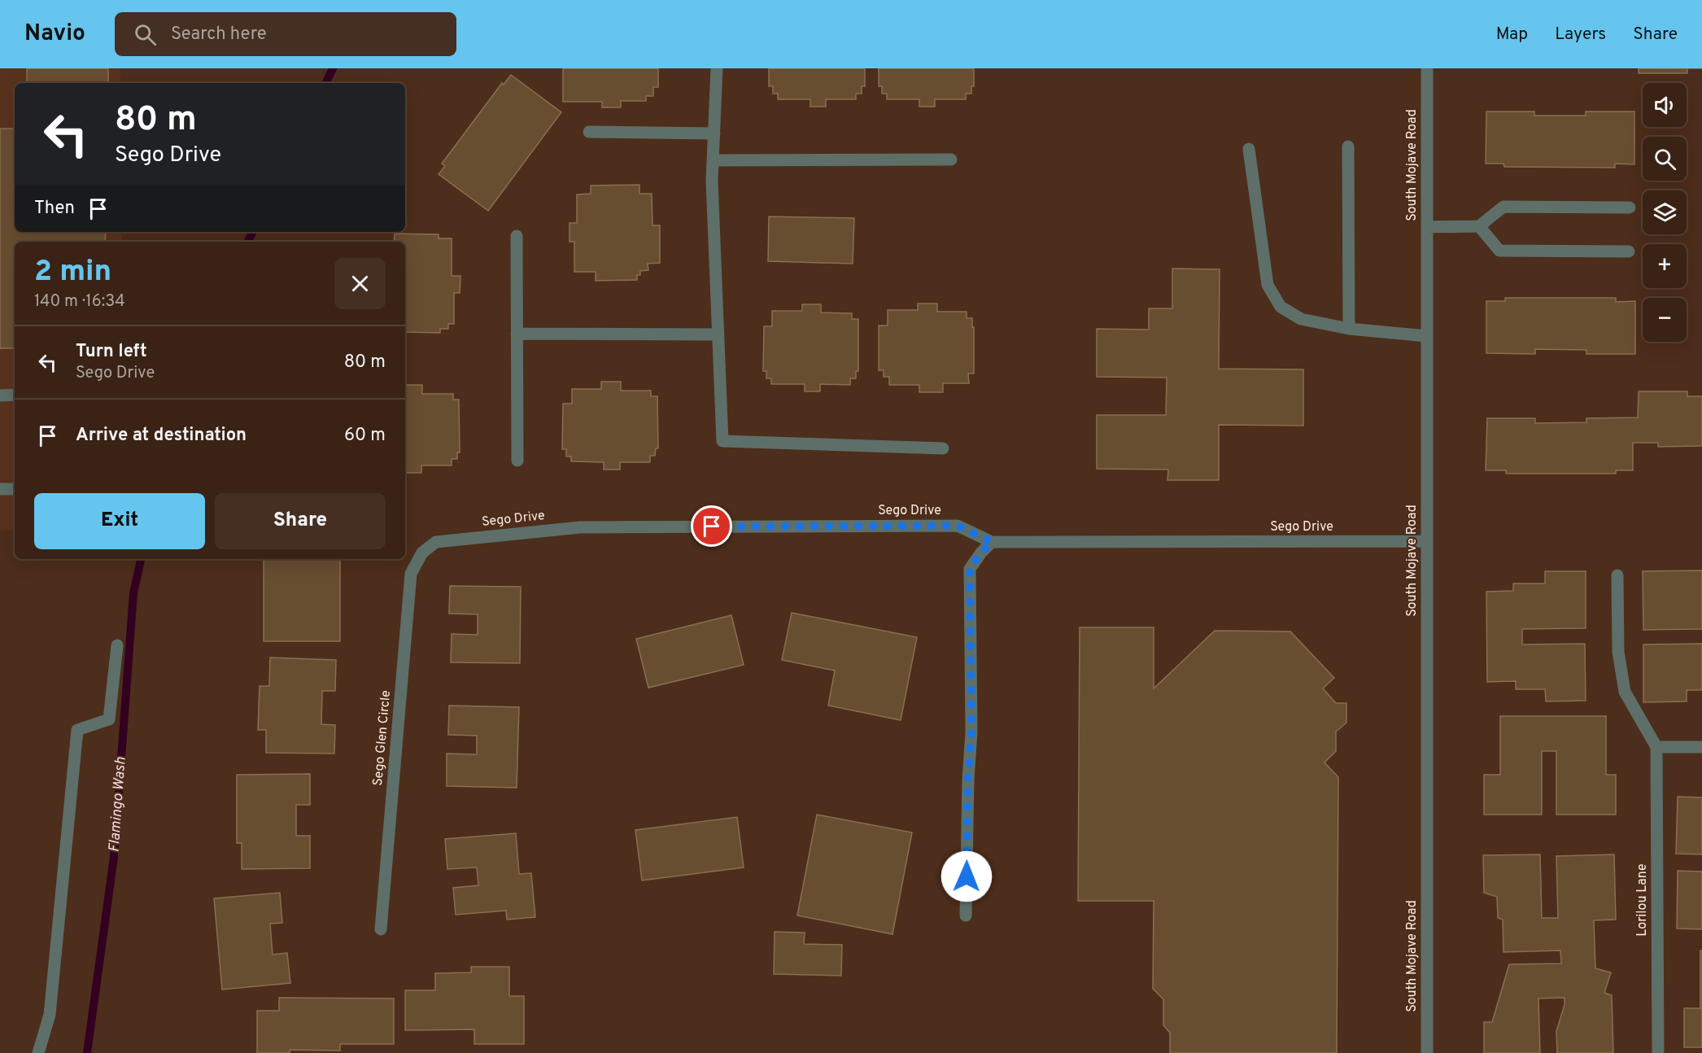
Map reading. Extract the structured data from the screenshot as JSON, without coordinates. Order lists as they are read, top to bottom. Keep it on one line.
{"streets":{"street":["South Mojave Road","Sego Drive","Sego Glen Circle","Lorilou Lane"]},"crossings":[["South Mojave Road","Sego Drive"],["Sego Drive","Sego Glen Circle"]],"water":["Flamingo Wash"],"page":{"header":"Navio","search":"Search here","nav":["Map","Layers","Share"],"map_buttons":["+","−"],"turn":["80 m","Sego Drive"],"then":"Then","heading":["2 min","140 m · 16:34"],"list":[{"name":"Turn left","note":"Sego Drive","value":"80 m"},{"name":"Arrive at destination","value":"60 m"}],"buttons":["Exit","Share"]}}
